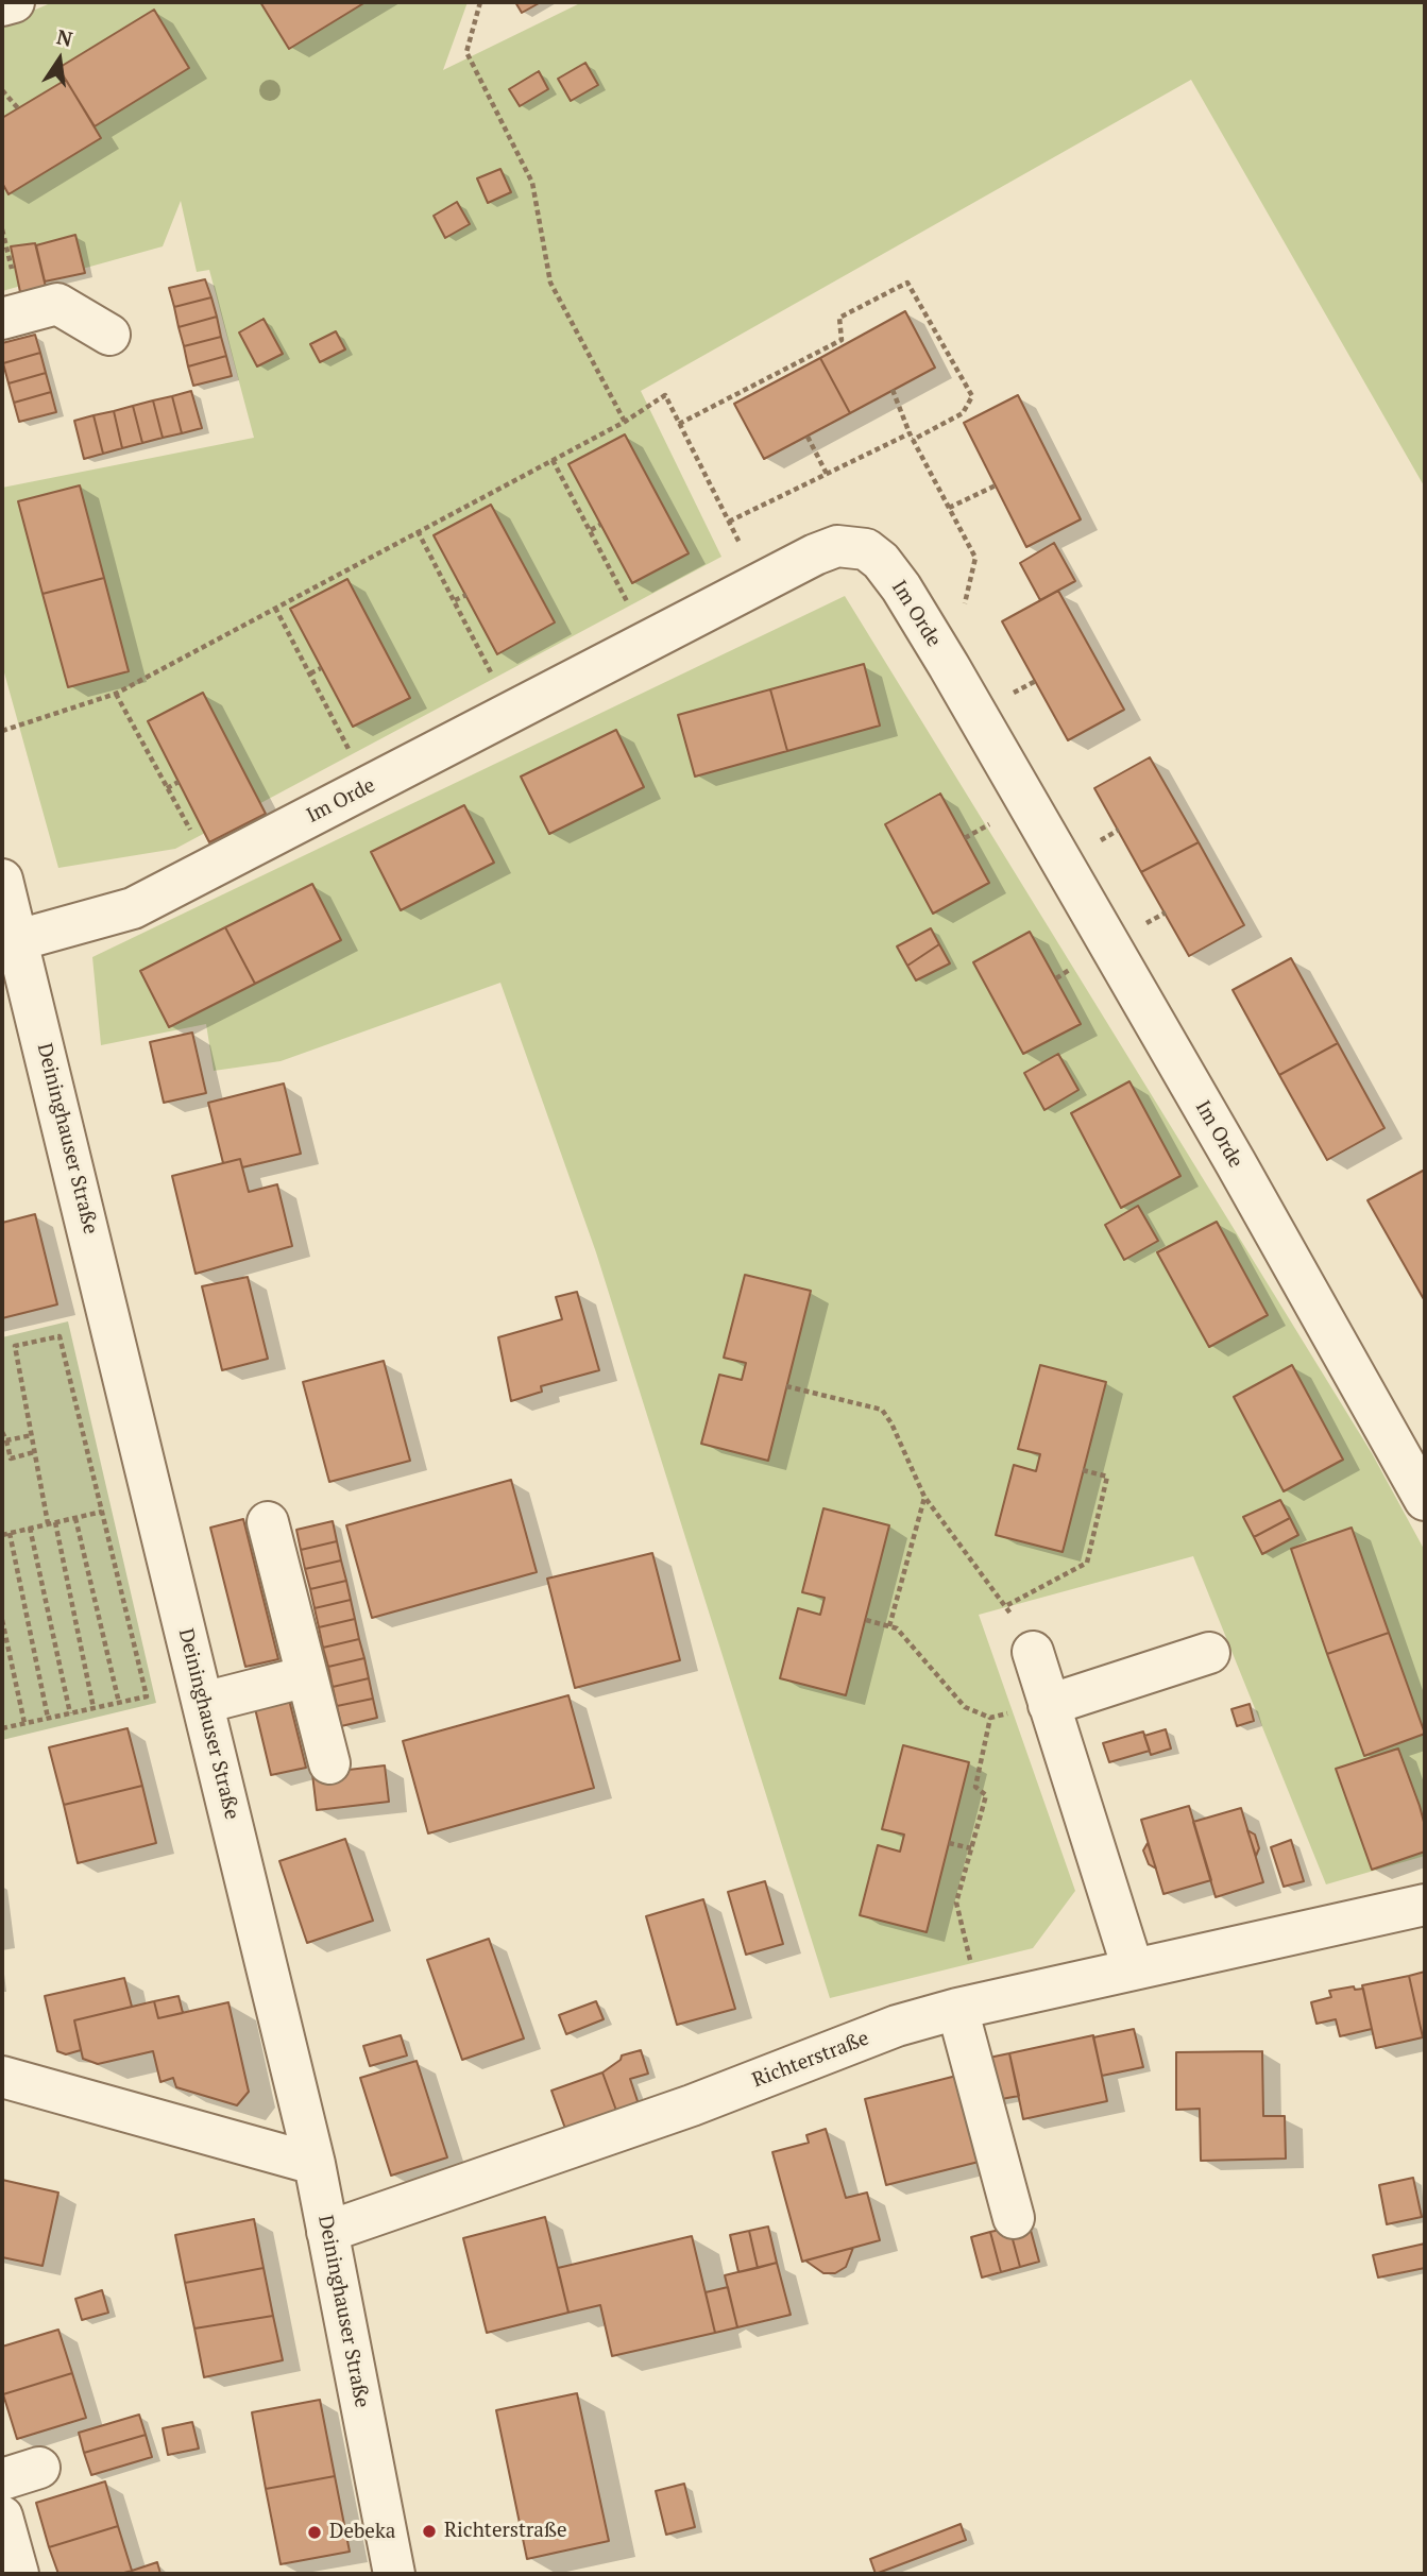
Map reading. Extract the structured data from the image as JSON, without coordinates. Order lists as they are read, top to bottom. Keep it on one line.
{"streets":{"street":["Im Orde","Deininghauser Straße","Richterstraße"]},"crossings":[["Im Orde","Deininghauser Straße"],["Deininghauser Straße","Richterstraße"]],"places":["Richterstraße","Debeka"],"north":"top"}
